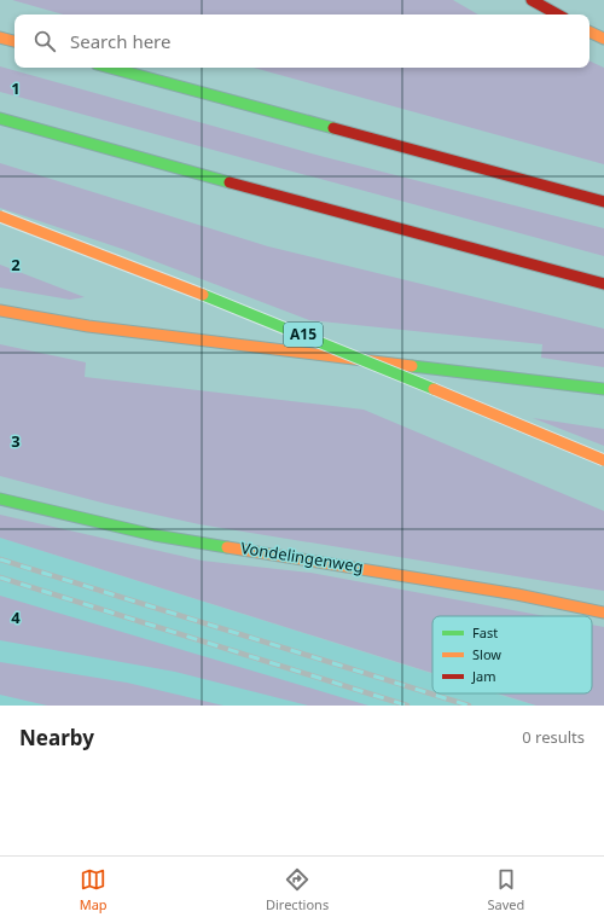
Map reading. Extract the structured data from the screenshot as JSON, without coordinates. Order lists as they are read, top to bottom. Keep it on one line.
{"streets":{"main road":["A15","Vondelingenweg"]},"legend":["Fast","Slow","Jam"],"page":{"search":"Search here","heading":["Nearby","0 results"],"nav":["Map","Directions","Saved"]},"grid":{"rows":["1","2","3","4"]}}
